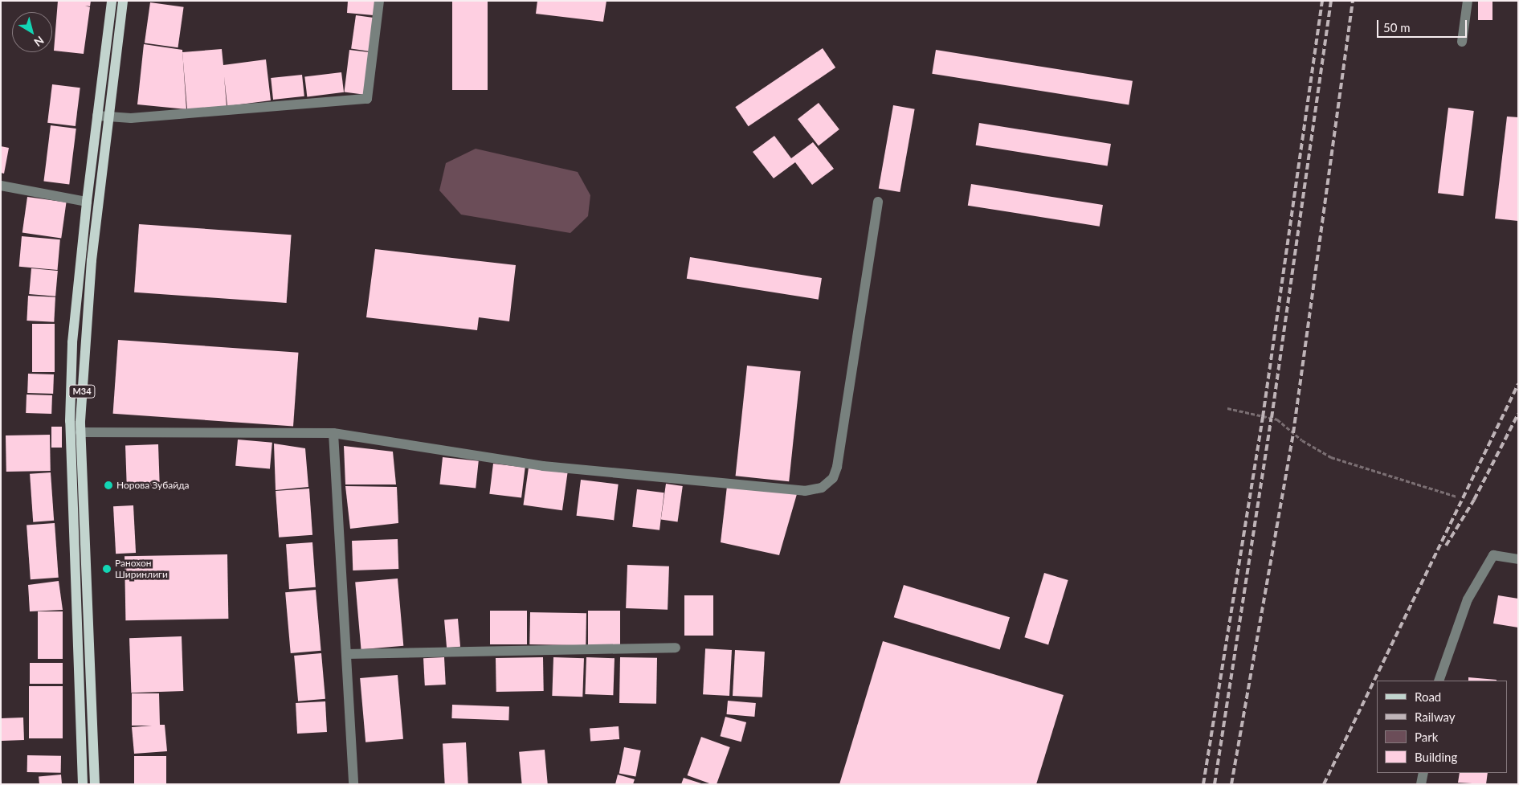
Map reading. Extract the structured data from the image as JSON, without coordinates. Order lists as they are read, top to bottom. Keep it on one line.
{"streets":{"main road":["M34"]},"places":["Норова Зубайда","Ранохон Ширинлиги"],"legend":["Road","Railway","Park","Building"],"scale_bar":"50 m","north":"bottom right"}
